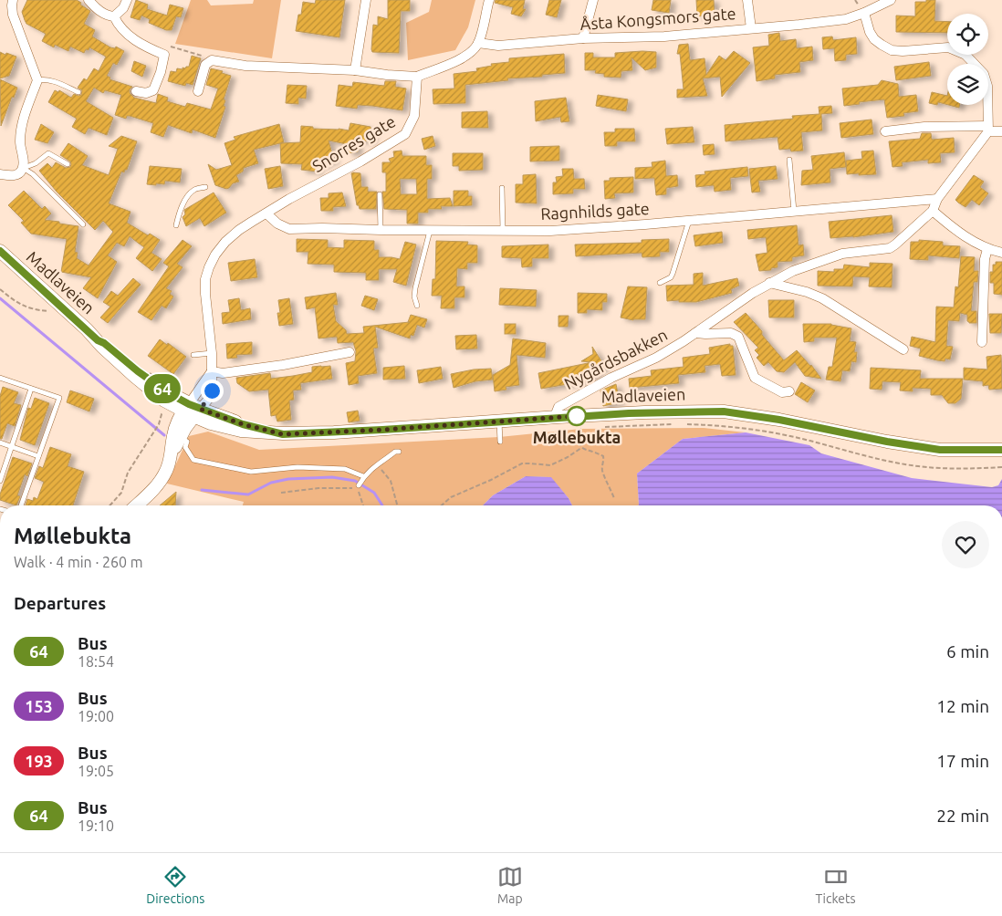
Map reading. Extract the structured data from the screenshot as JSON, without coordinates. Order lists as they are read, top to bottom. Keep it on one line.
{"streets":{"main road":["Madlaveien"],"street":["Åsta Kongsmors gate","Snorres gate","Ragnhilds gate","Nygårdsbakken"]},"crossings":[["Snorres gate","Ragnhilds gate"],["Snorres gate","Madlaveien"],["Ragnhilds gate","Nygårdsbakken"],["Madlaveien","Nygårdsbakken"]],"places":["Møllebukta"],"lines":["bus line 64"],"page":{"on_map":"64","heading":[["Møllebukta","Walk · 4 min · 260 m"],"Departures"],"list":[{"mark":"64","name":"Bus","note":"18:54","value":"6 min"},{"mark":"153","name":"Bus","note":"19:00","value":"12 min"},{"mark":"193","name":"Bus","note":"19:05","value":"17 min"},{"mark":"64","name":"Bus","note":"19:10","value":"22 min"}],"tabs":["Directions","Map","Tickets"]}}
